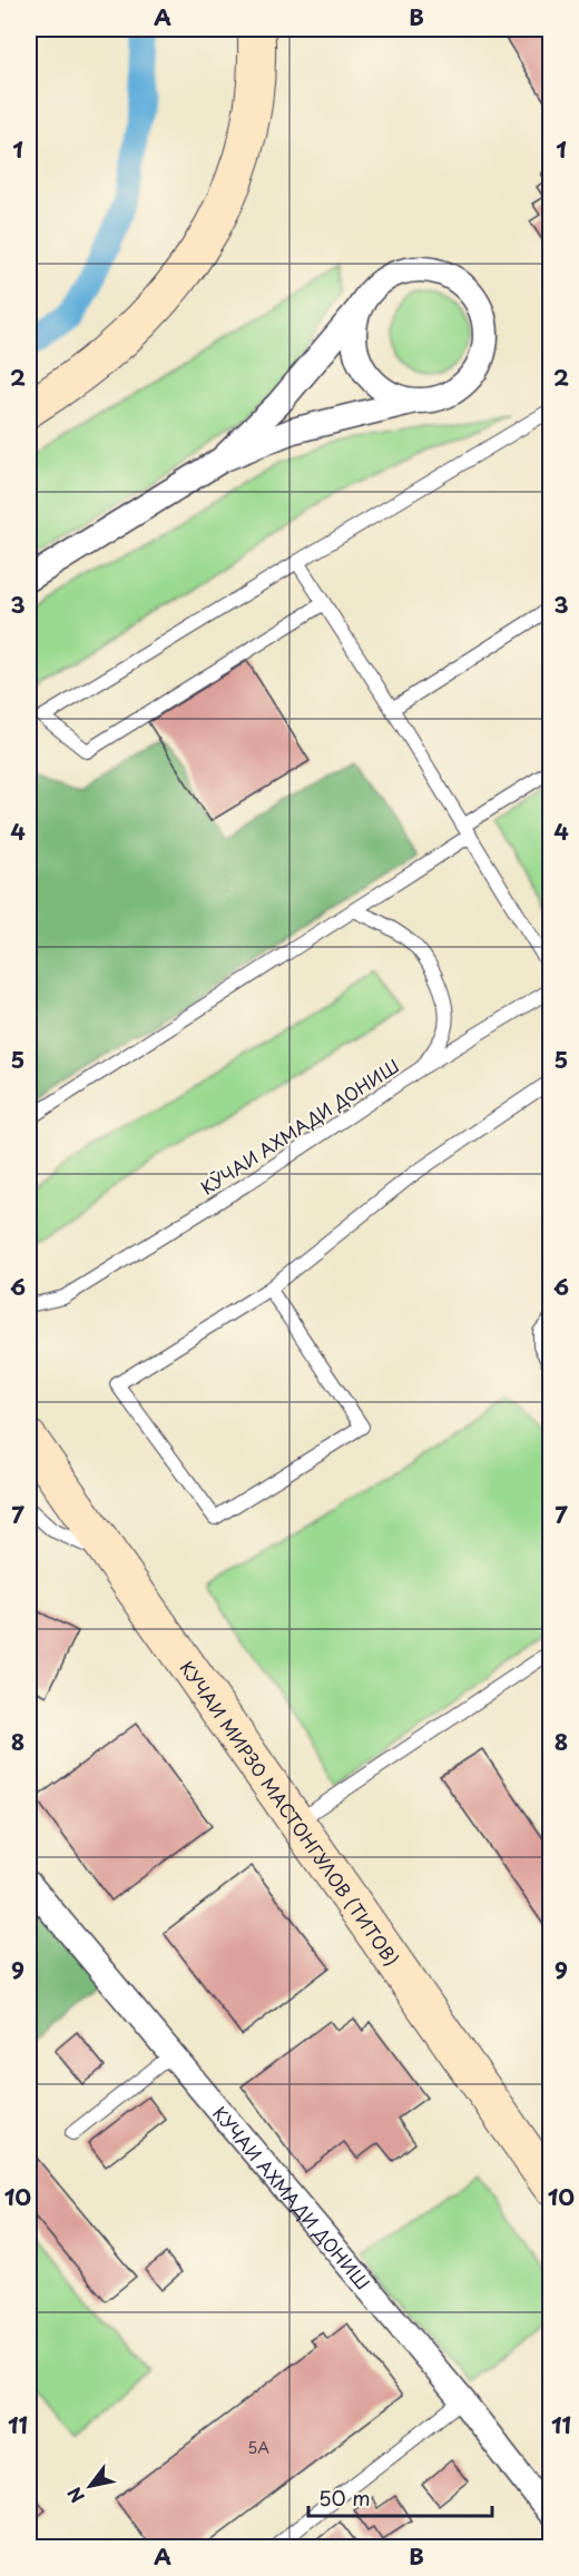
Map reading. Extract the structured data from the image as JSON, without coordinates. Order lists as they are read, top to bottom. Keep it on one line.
{"streets":{"street":["КУЧАИ МИРЗО МАСТОНГУЛОВ (ТИТОВ)","КУЧАИ АХМАДИ ДОНИШ"],"lane":["КӮЧАИ АХМАДИ ДОНИШ"]},"house_numbers":["5А"],"scale_bar":"50 m","north":"bottom left","grid":{"columns":["A","B"],"rows":["1","2","3","4","5","6","7","8","9","10","11"]}}
